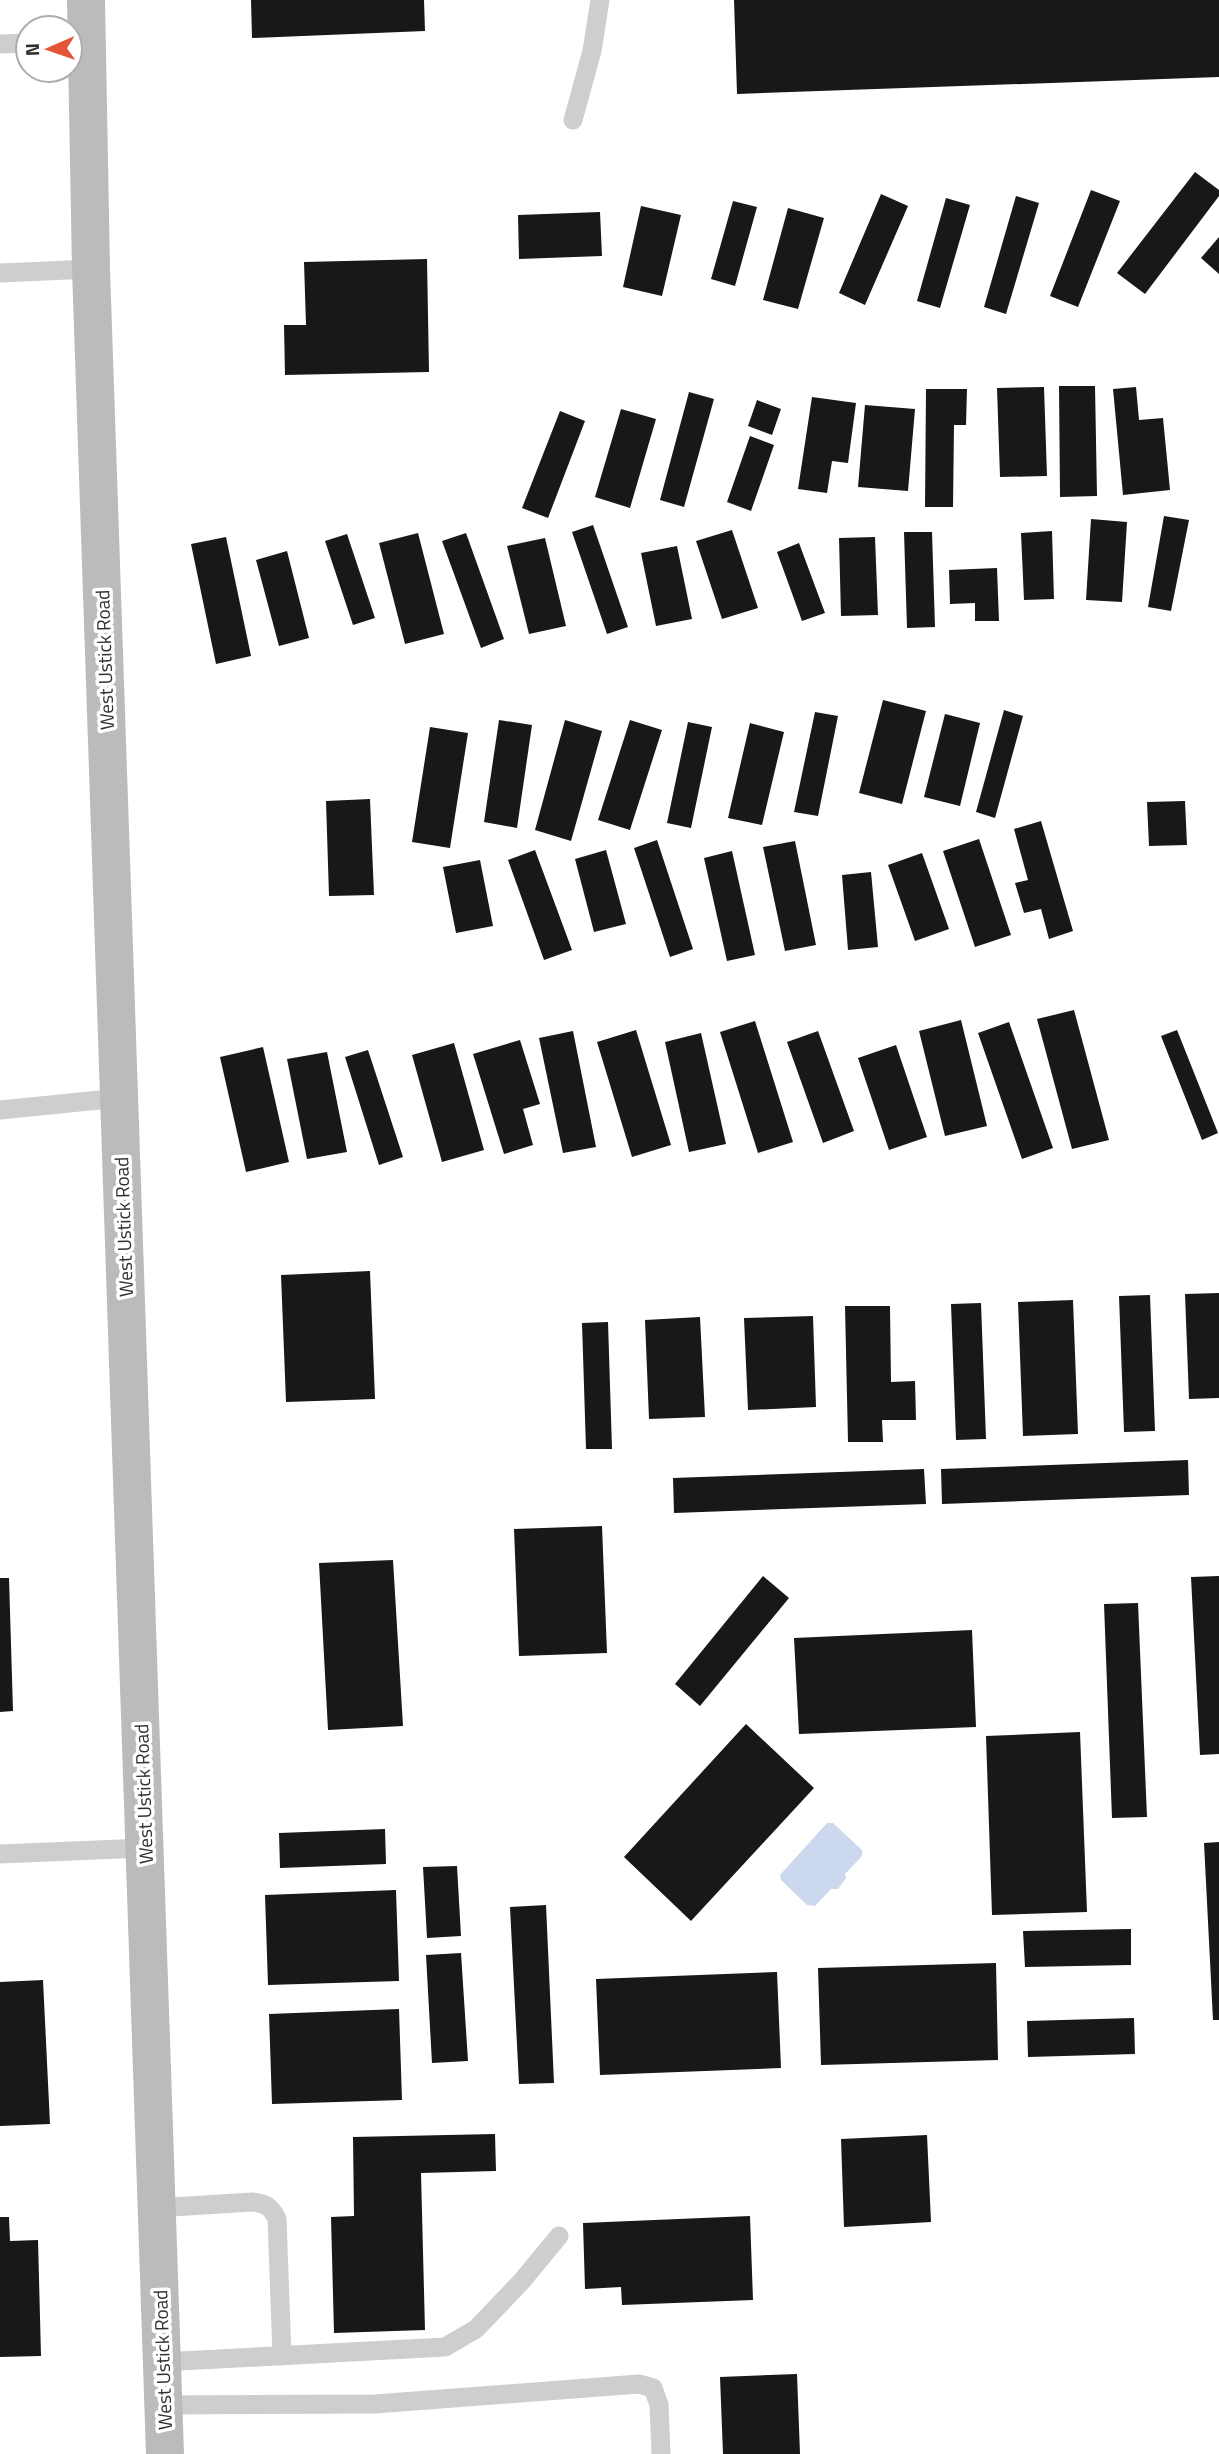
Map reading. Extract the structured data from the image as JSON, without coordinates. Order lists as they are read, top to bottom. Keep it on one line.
{"streets":{"main road":["West Ustick Road"]},"north":"left"}
